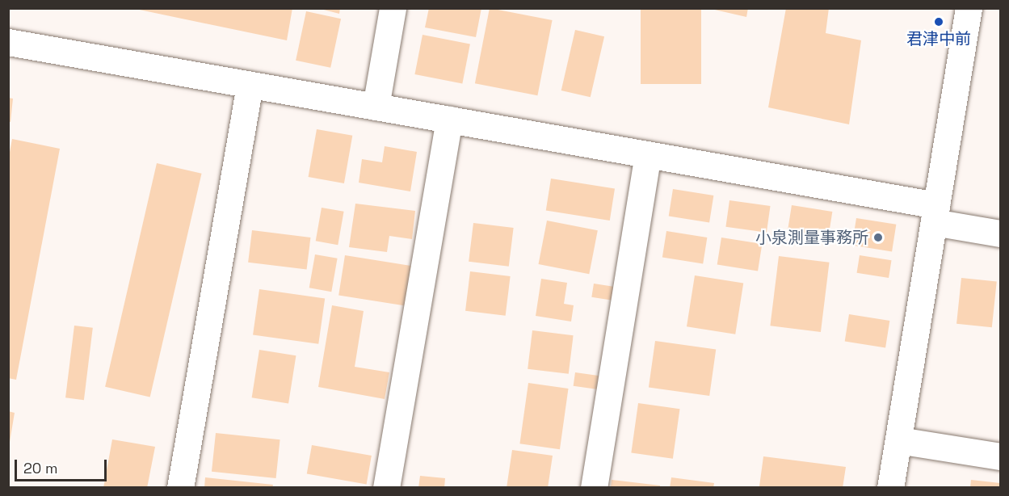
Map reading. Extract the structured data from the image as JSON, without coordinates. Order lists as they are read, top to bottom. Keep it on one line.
{"places":["君津中前","小泉測量事務所"],"scale_bar":"20 m"}
